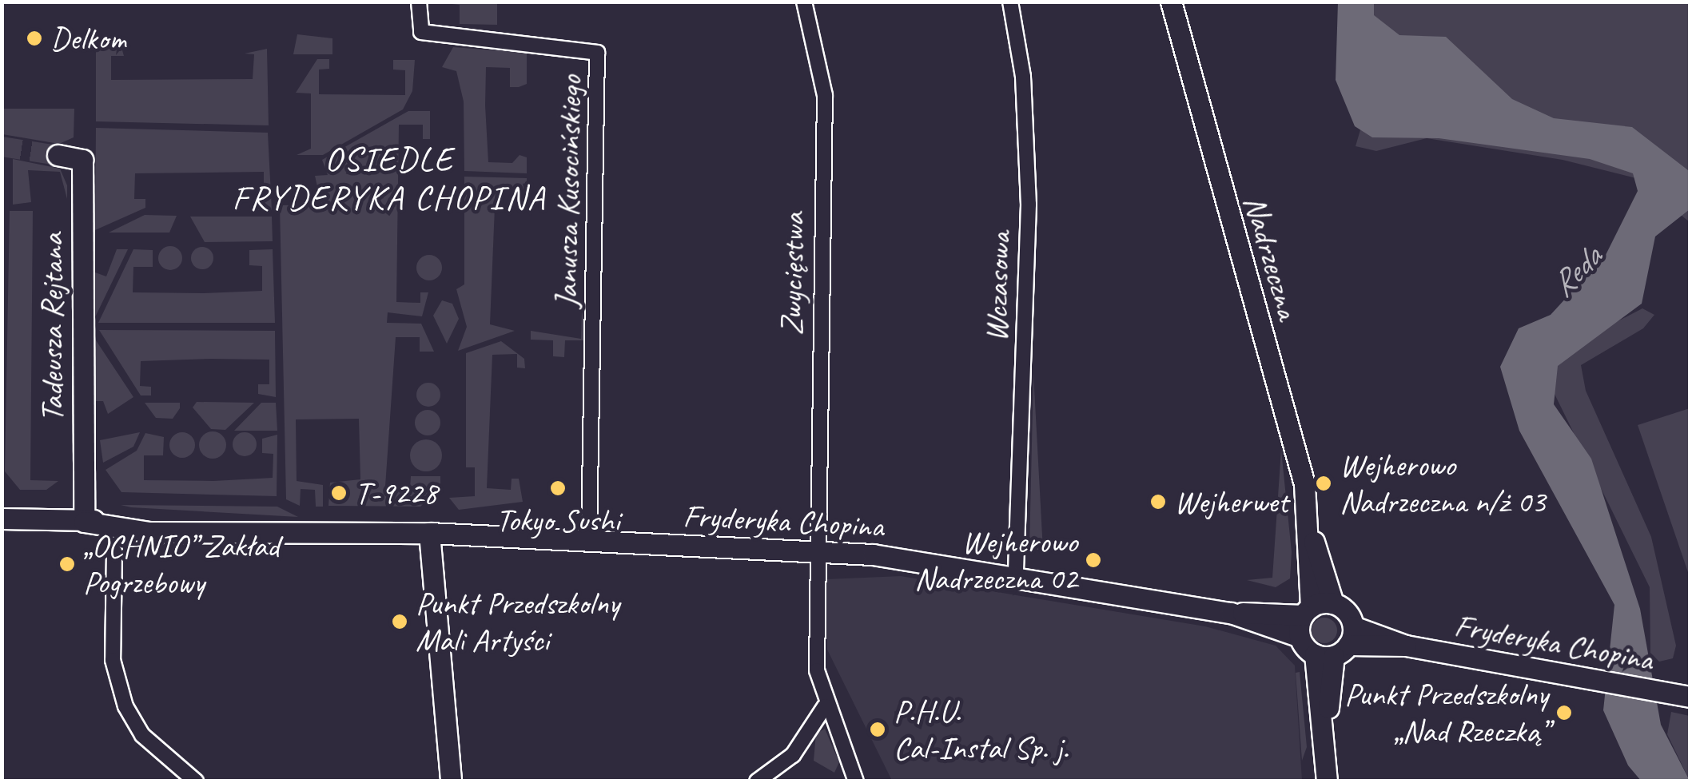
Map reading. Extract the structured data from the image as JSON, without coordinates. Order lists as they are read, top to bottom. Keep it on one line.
{"streets":{"street":["Janusza Kusocińskiego","Nadrzeczna","Zwycięstwa","Wczasowa","Tadeusza Rejtana","Fryderyka Chopina"]},"crossings":[["Janusza Kusocińskiego","Fryderyka Chopina"],["Nadrzeczna","Fryderyka Chopina"],["Zwycięstwa","Fryderyka Chopina"],["Wczasowa","Fryderyka Chopina"],["Tadeusza Rejtana","Fryderyka Chopina"]],"districts":["OSIEDLE FRYDERYKA CHOPINA"],"water":["Reda"],"places":["Delkom","Wejherowo Nadrzeczna n/ż 03","Tokyo Sushi","T-9228","Wejherwet","Wejherowo Nadrzeczna 02","„OCHNIO” Zakład Pogrzebowy","Punkt Przedszkolny Mali Artyści","Punkt Przedszkolny „Nad Rzeczką”","P.H.U. Cal-Instal Sp. j."]}
